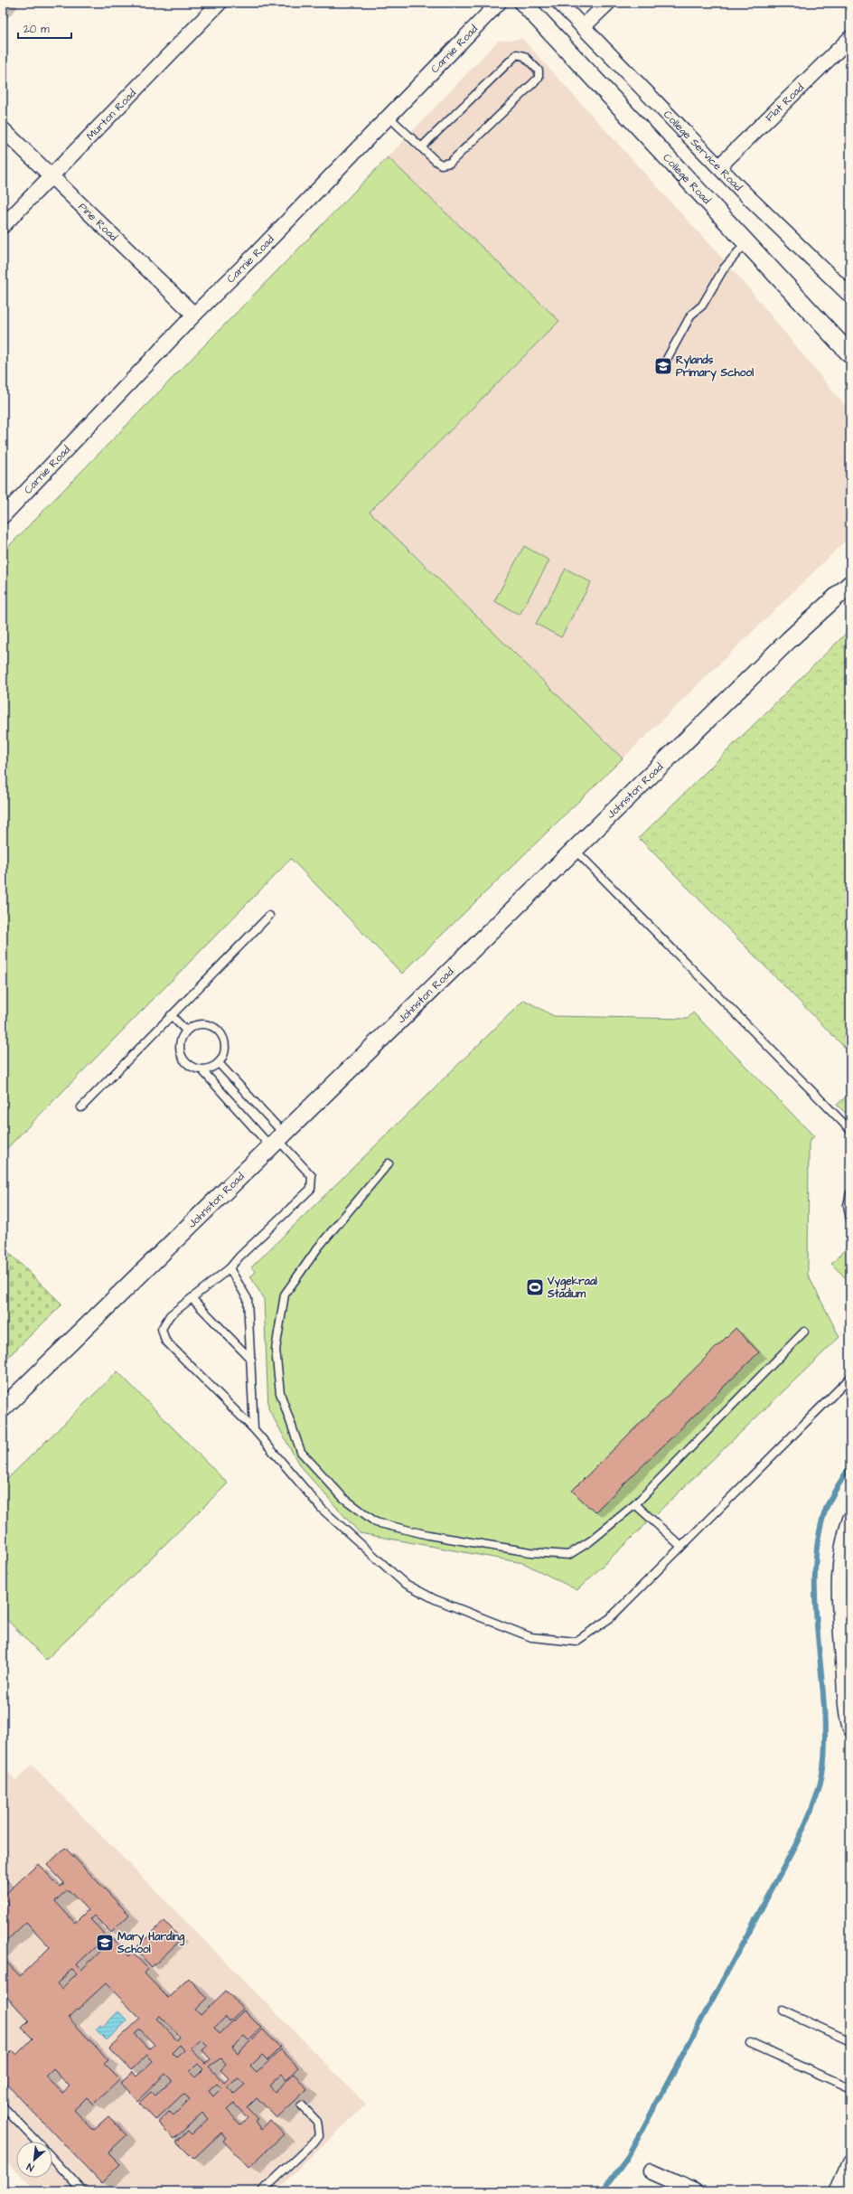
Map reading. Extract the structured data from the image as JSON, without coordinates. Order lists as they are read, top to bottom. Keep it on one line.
{"streets":{"street":["Carnie Road","Flat Road","Murton Road","College Service Road","College Road","Pine Road","Johnston Road"]},"crossings":[["Carnie Road","Pine Road"],["Flat Road","College Service Road"],["Murton Road","Pine Road"]],"places":{"school or university":["Rylands Primary School","Mary Harding School"],"sports":["Vygekraal Stadium"]},"scale_bar":"20 m","north":"bottom left"}
